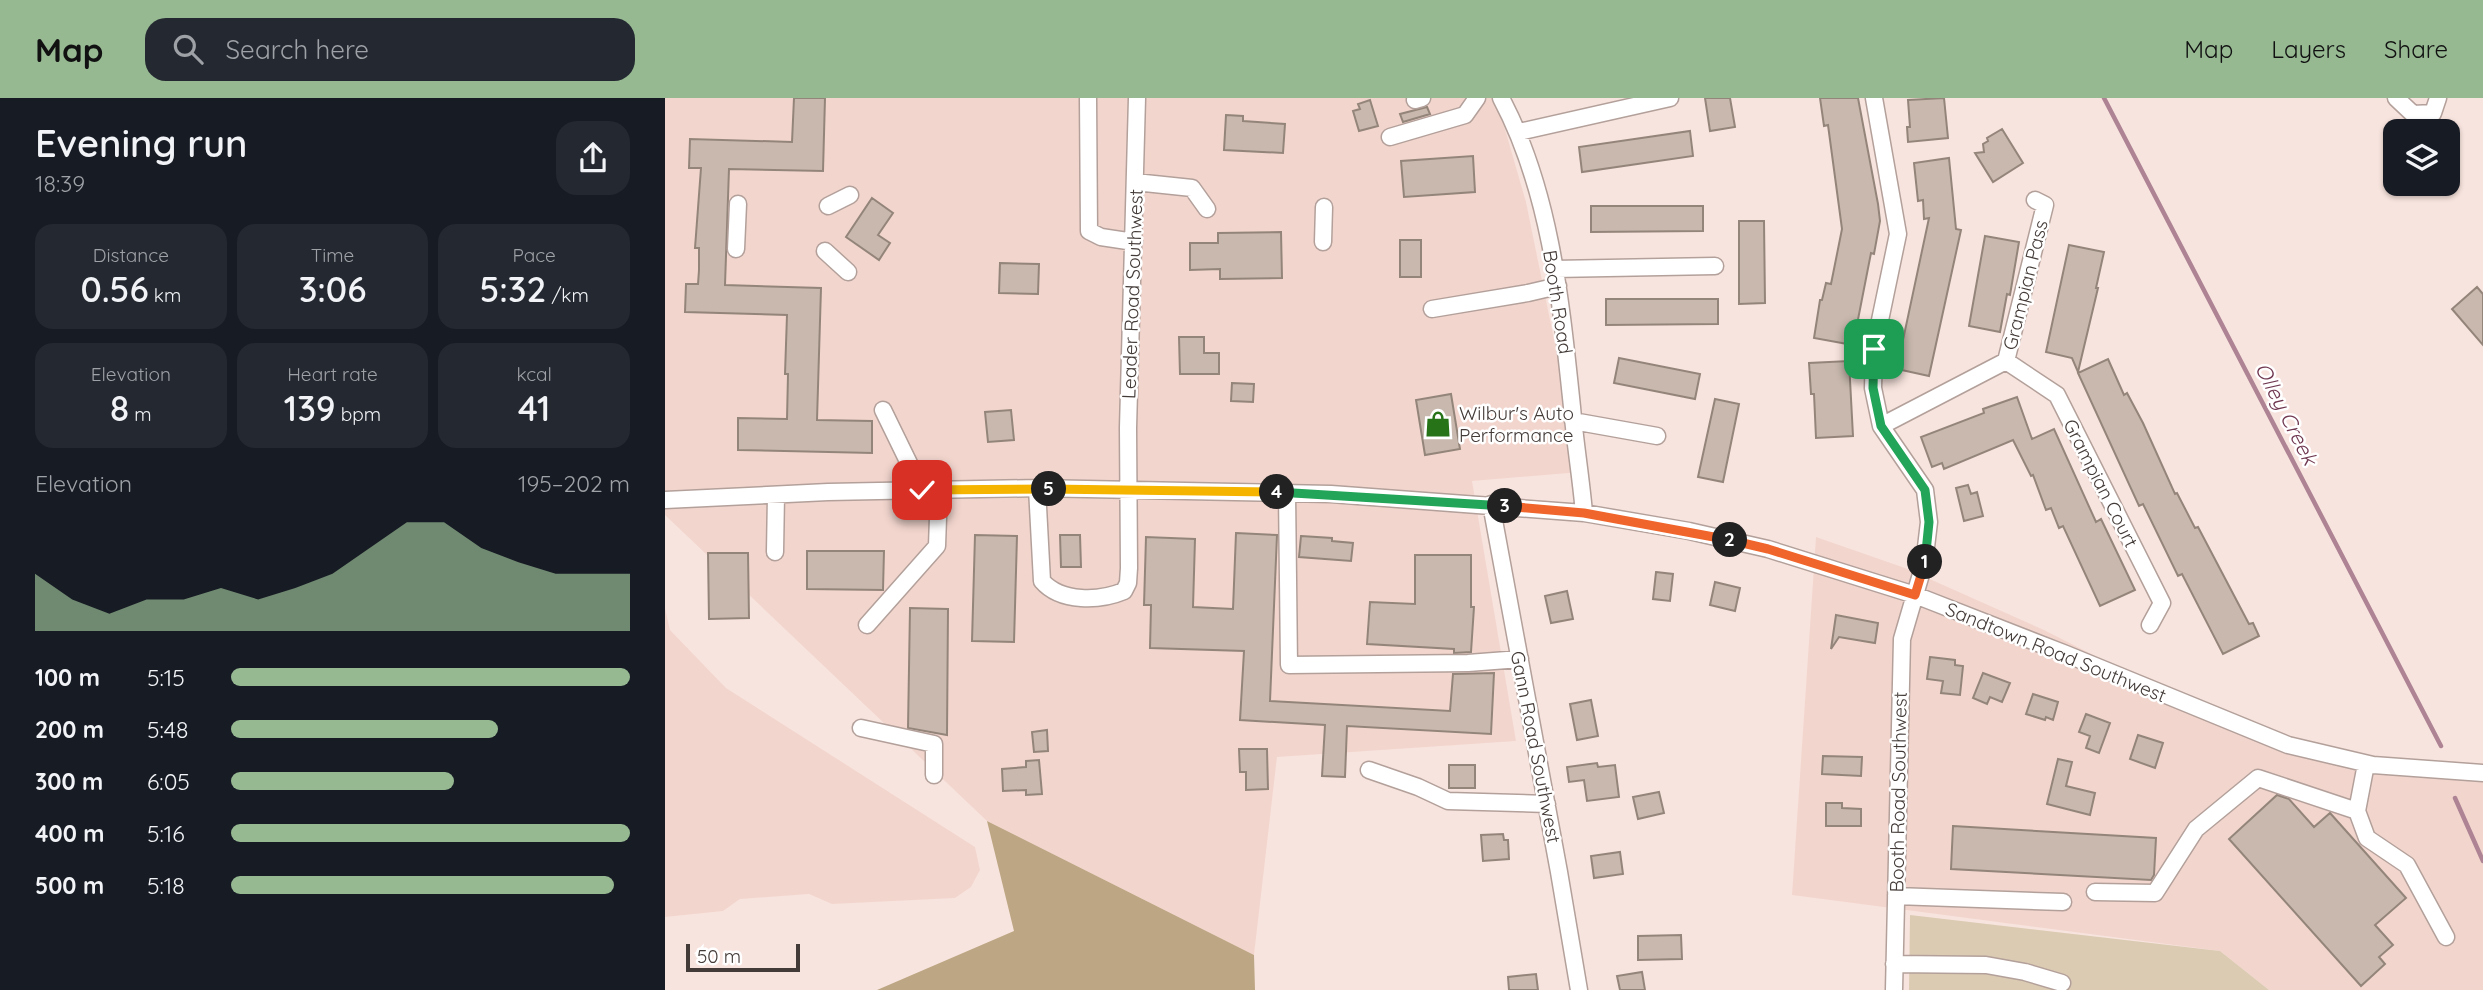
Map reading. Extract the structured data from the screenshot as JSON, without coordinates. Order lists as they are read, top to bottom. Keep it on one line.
{"streets":{"street":["Grampian Pass","Leader Road Southwest","Booth Road","Grampian Court","Sandtown Road Southwest","Gann Road Southwest","Booth Road Southwest"]},"crossings":[["Grampian Pass","Grampian Court"],["Grampian Pass","Booth Road Southwest"],["Leader Road Southwest","Sandtown Road Southwest"],["Booth Road","Sandtown Road Southwest"],["Sandtown Road Southwest","Gann Road Southwest"],["Sandtown Road Southwest","Booth Road Southwest"]],"water":["Olley Creek"],"places":{"shop":["Wilbur's Auto Performance"]},"scale_bar":"50 m","page":{"header":"Map","search":"Search here","nav":["Map","Layers","Share"],"heading":["Evening run","18:39"],"stats":[["Distance","0.56 km"],["Time","3:06"],["Pace","5:32 /km"],["Elevation","8 m"],["Heart rate","139 bpm"],["kcal","41"]],"chart":["Elevation","195–202 m"],"pins":["5","4","3","2","1"],"list":[{"name":"100 m","note":"5:15"},{"name":"200 m","note":"5:48"},{"name":"300 m","note":"6:05"},{"name":"400 m","note":"5:16"},{"name":"500 m","note":"5:18"}],"scale":"50 m"}}
